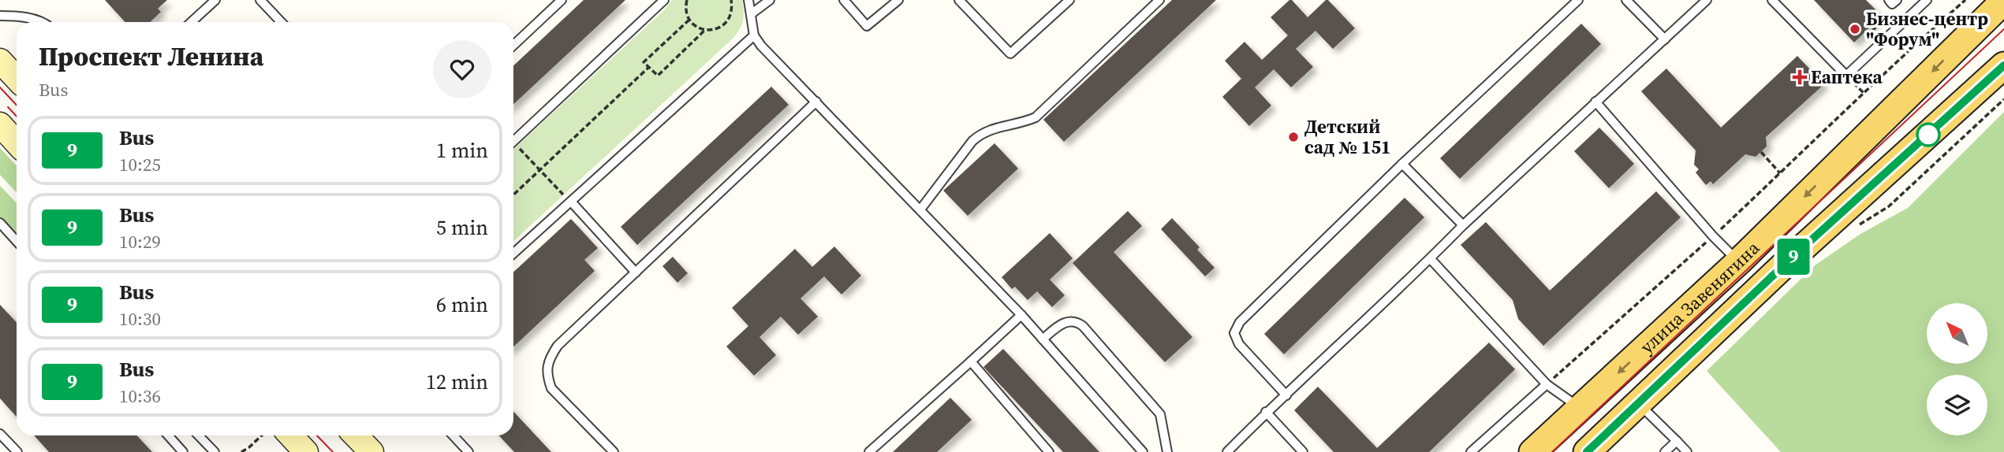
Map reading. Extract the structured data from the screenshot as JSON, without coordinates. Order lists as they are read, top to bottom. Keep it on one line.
{"streets":{"main road":["улица Завенягина"]},"places":{"other":["Бизнес-центр \"Форум\"","Детский сад № 151"],"health":["Еаптека"]},"lines":["bus line 9"],"north":"top left","page":{"on_map":"9","heading":["Проспект Ленина","Bus"],"list":[{"mark":"9","name":"Bus","note":"10:25","value":"1 min"},{"mark":"9","name":"Bus","note":"10:29","value":"5 min"},{"mark":"9","name":"Bus","note":"10:30","value":"6 min"},{"mark":"9","name":"Bus","note":"10:36","value":"12 min"}]}}
